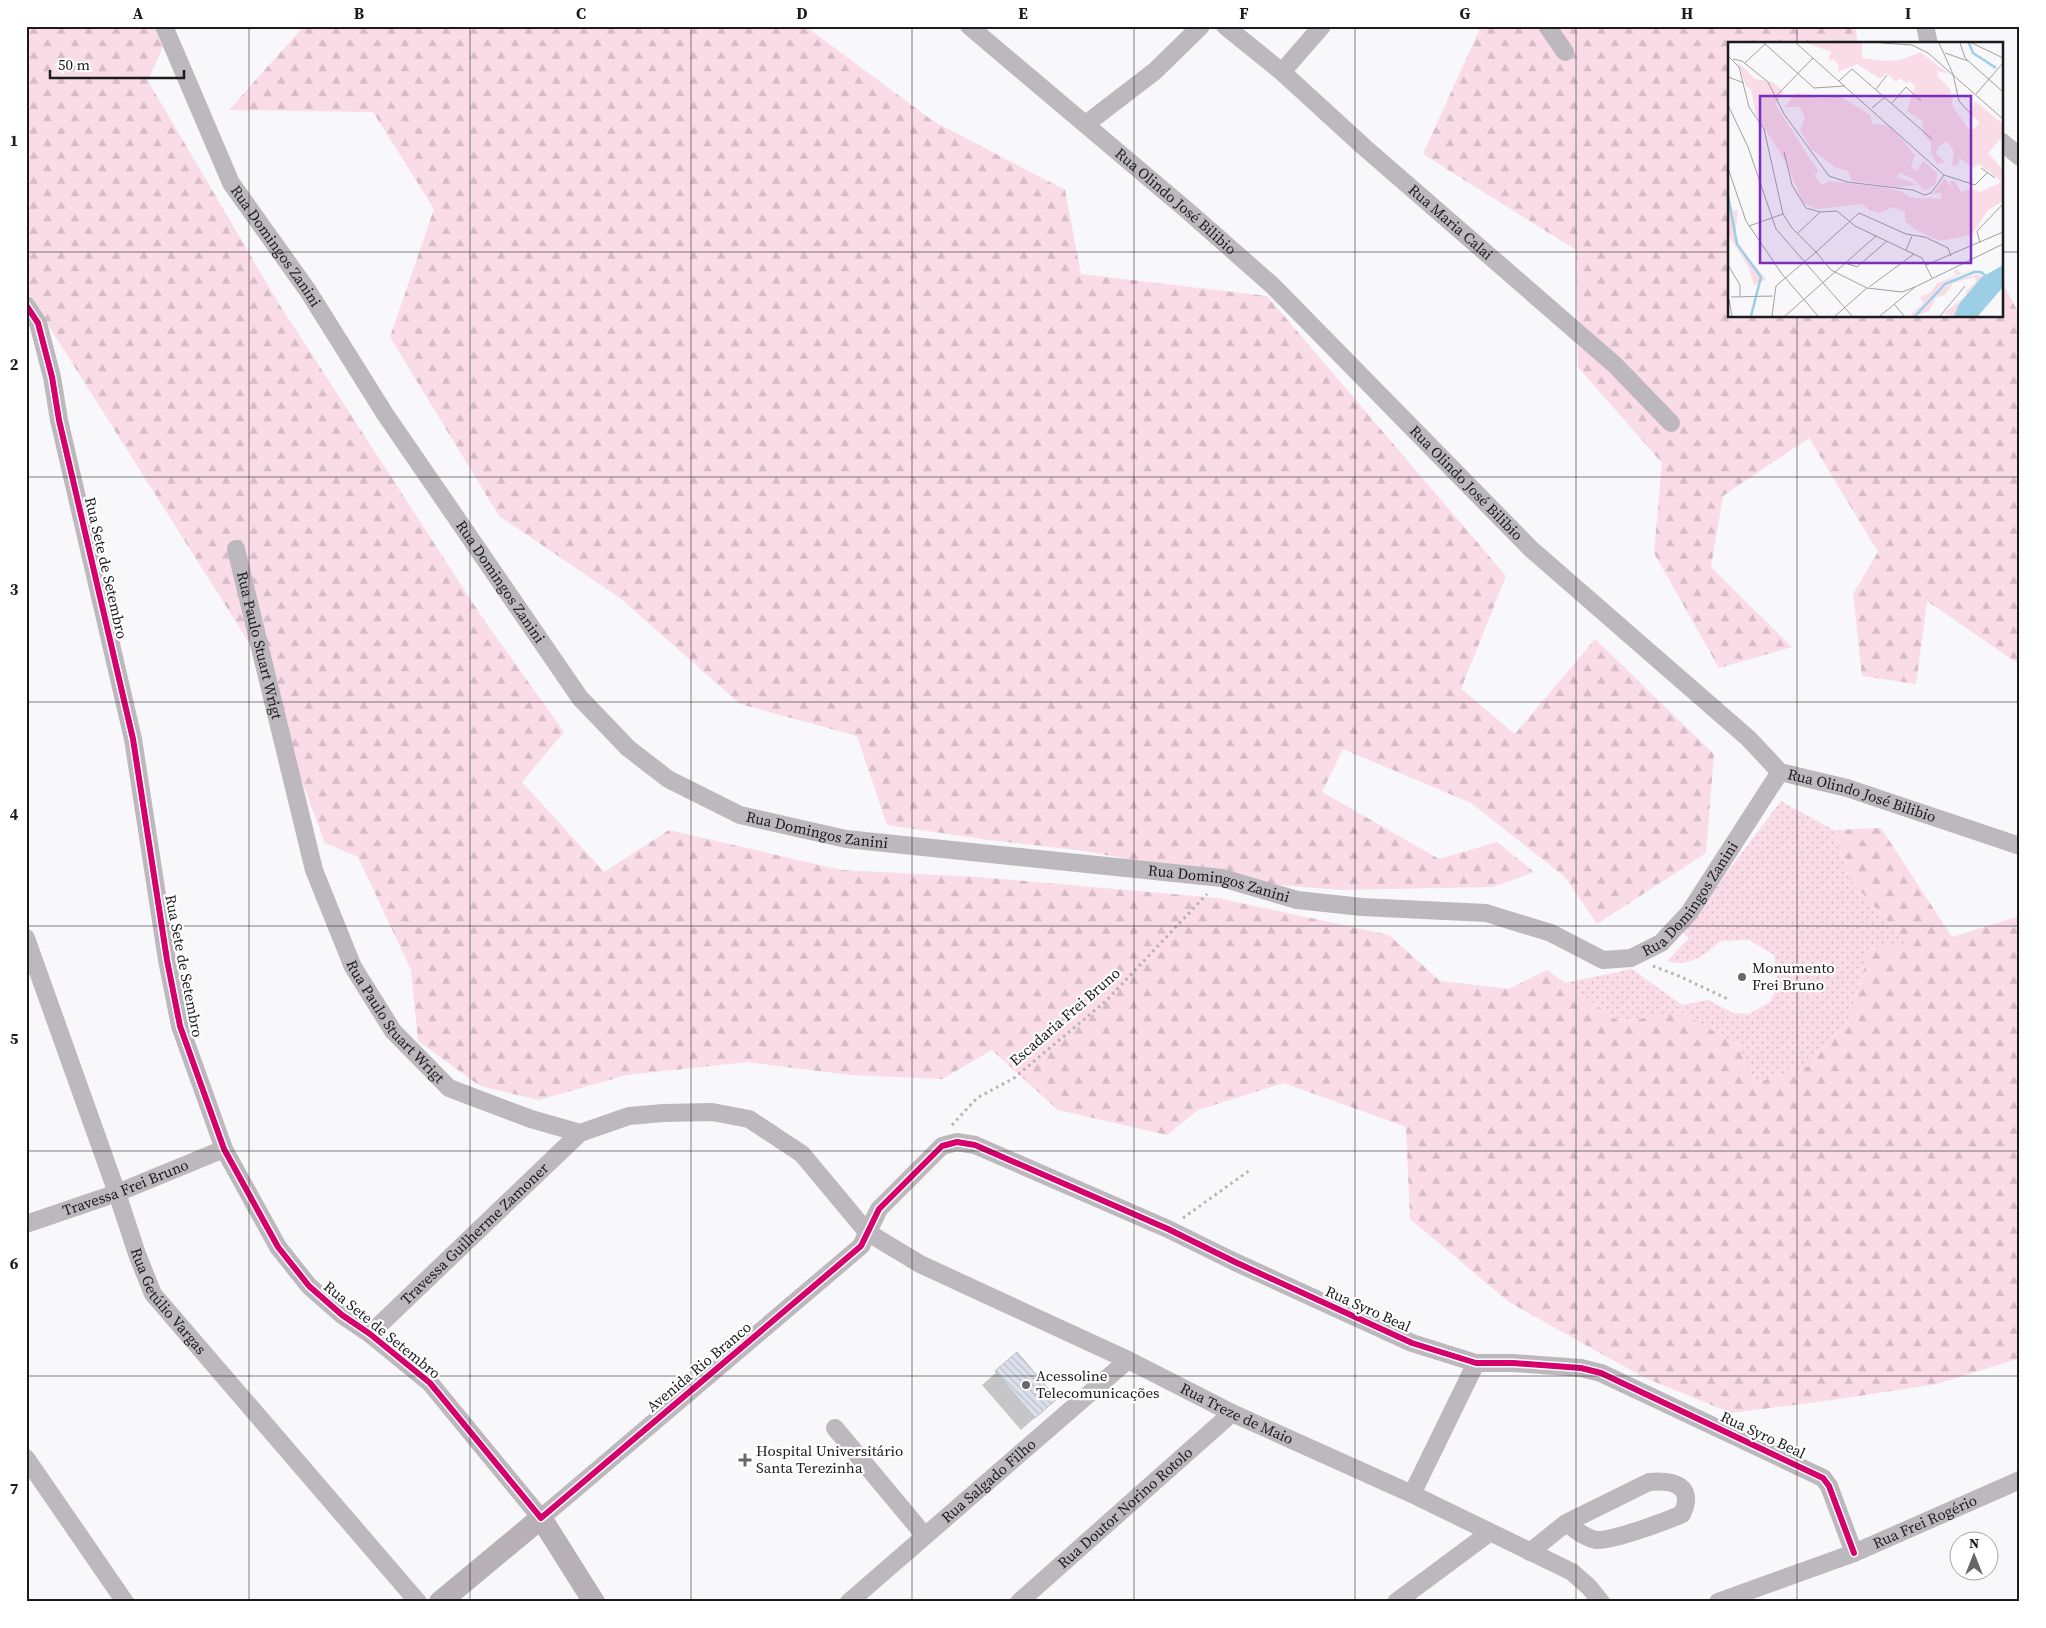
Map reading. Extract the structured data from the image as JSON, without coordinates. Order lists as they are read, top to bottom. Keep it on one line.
{"streets":{"main road":["Rua Sete de Setembro","Avenida Rio Branco"],"street":["Rua Olindo José Bilibio","Rua Maria Calai","Rua Domingos Zanini","Rua Paulo Stuart Wrigt","Travessa Frei Bruno","Travessa Guilherme Zamoner","Rua Getúlio Vargas","Rua Syro Beal","Rua Treze de Maio","Rua Salgado Filho","Rua Doutor Norino Rotolo","Rua Frei Rogério"],"path":["Escadaria Frei Bruno"]},"crossings":[["Rua Olindo José Bilibio","Rua Domingos Zanini"],["Rua Domingos Zanini","Escadaria Frei Bruno"],["Rua Sete de Setembro","Travessa Frei Bruno"],["Rua Sete de Setembro","Travessa Guilherme Zamoner"],["Rua Sete de Setembro","Avenida Rio Branco"],["Rua Paulo Stuart Wrigt","Travessa Guilherme Zamoner"],["Escadaria Frei Bruno","Rua Syro Beal"],["Travessa Frei Bruno","Rua Getúlio Vargas"],["Rua Syro Beal","Rua Frei Rogério"],["Avenida Rio Branco","Rua Treze de Maio"],["Rua Treze de Maio","Rua Salgado Filho"],["Rua Treze de Maio","Rua Doutor Norino Rotolo"]],"places":{"other":["Monumento Frei Bruno","Acessoline Telecomunicações"],"health":["Hospital Universitário Santa Terezinha"]},"scale_bar":"50 m","north":"top","grid":{"columns":["A","B","C","D","E","F","G","H","I"],"rows":["1","2","3","4","5","6","7"]}}
